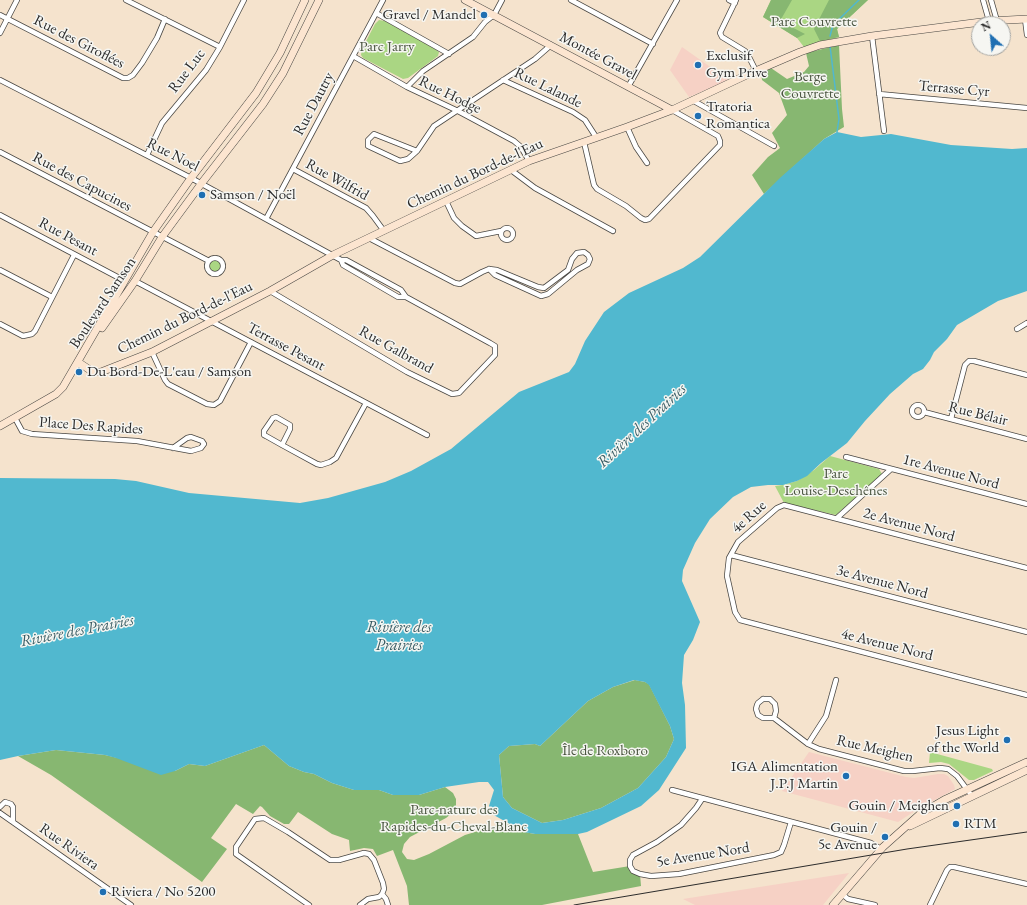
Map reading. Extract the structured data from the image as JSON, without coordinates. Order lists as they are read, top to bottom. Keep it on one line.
{"streets":{"street":["Rue des Giroflées","Montée Gravel","Rue Luc","Rue Lalande","Terrasse Cyr","Rue Hodge","Rue Dautry","Rue Noel","Chemin du Bord-de-l'Eau","Rue Wilfrid","Rue des Capucines","Rue Pesant","Boulevard Samson","Terrasse Pesant","Rue Galbrand","Rue Bélair","Place Des Rapides","1re Avenue Nord","4e Rue","2e Avenue Nord","3e Avenue Nord","4e Avenue Nord","Rue Meighen","Rue Riviera","5e Avenue Nord"]},"crossings":[["Montée Gravel","Chemin du Bord-de-l'Eau"],["Rue Luc","Rue Noel"],["Rue Lalande","Chemin du Bord-de-l'Eau"],["Rue Hodge","Rue Dautry"],["Rue Hodge","Chemin du Bord-de-l'Eau"],["Rue Dautry","Rue Noel"],["Rue Dautry","Rue Wilfrid"],["Rue Noel","Chemin du Bord-de-l'Eau"],["Rue Noel","Boulevard Samson"],["Rue Noel","Rue Galbrand"],["Chemin du Bord-de-l'Eau","Rue Wilfrid"],["Chemin du Bord-de-l'Eau","Boulevard Samson"],["Chemin du Bord-de-l'Eau","Terrasse Pesant"],["Chemin du Bord-de-l'Eau","Rue Galbrand"],["Rue des Capucines","Boulevard Samson"],["Rue Pesant","Boulevard Samson"],["Boulevard Samson","Terrasse Pesant"],["4e Rue","2e Avenue Nord"],["4e Rue","3e Avenue Nord"],["4e Rue","4e Avenue Nord"]],"water":["Rivière des Prairies"],"parks":["Parc Couvrette","Parc Jarry","Berge Couvrette","Parc Louise-Deschênes","Île de Roxboro","Parc-nature des Rapides-du-Cheval-Blanc"],"places":["Gravel / Mandel","Exclusif Gym Prive","Tratoria Romantica","Samson / Noël","Du Bord-De-L'eau / Samson","Jesus Light of the World","IGA Alimentation J.P.J Martin","Gouin / Meighen","RTM","Gouin / 5e Avenue","Riviera / No 5200"],"north":"top left"}
